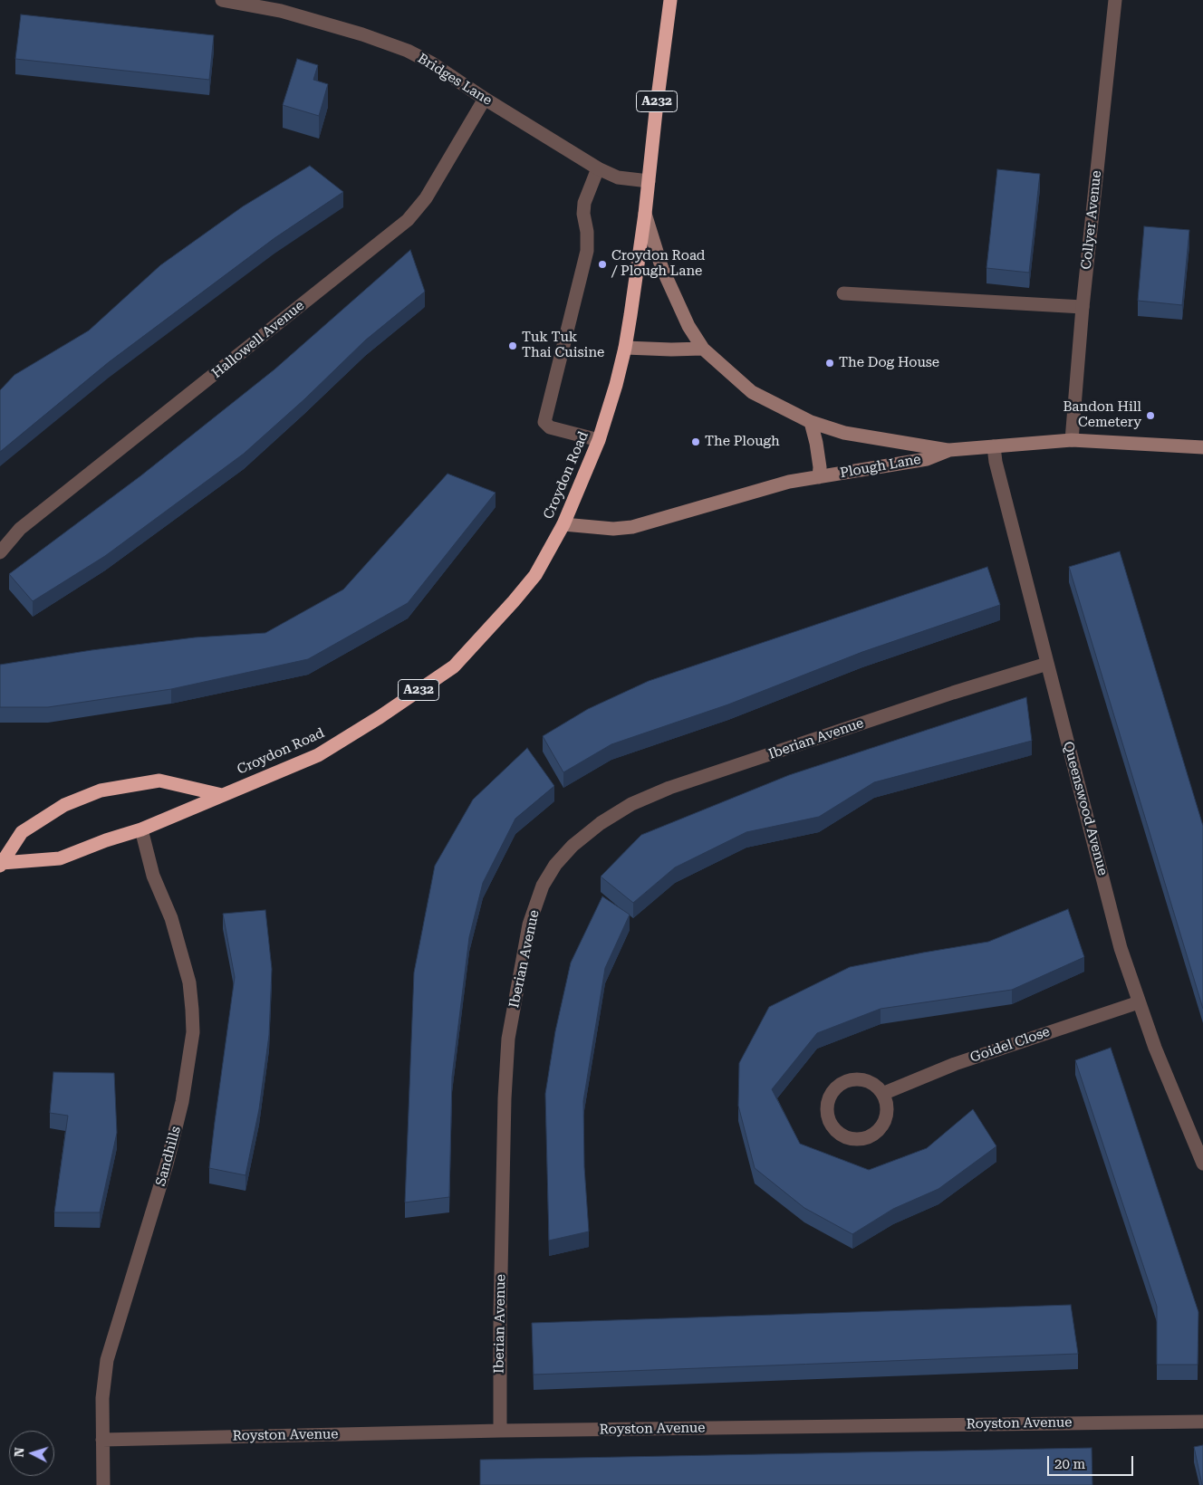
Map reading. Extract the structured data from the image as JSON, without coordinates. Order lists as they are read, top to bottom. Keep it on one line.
{"streets":{"highway":["A232","Croydon Road"],"main road":["Plough Lane"],"street":["Bridges Lane","Collyer Avenue","Hallowell Avenue","Iberian Avenue","Queenswood Avenue","Goidel Close","Sandhills","Royston Avenue"]},"crossings":[["Bridges Lane","Hallowell Avenue"],["Bridges Lane","Croydon Road"],["Collyer Avenue","Plough Lane"],["Plough Lane","Croydon Road"],["Plough Lane","Queenswood Avenue"],["Croydon Road","Sandhills"],["Iberian Avenue","Queenswood Avenue"],["Iberian Avenue","Royston Avenue"],["Queenswood Avenue","Goidel Close"],["Sandhills","Royston Avenue"]],"places":["Croydon Road / Plough Lane","Tuk Tuk Thai Cuisine","The Dog House","Bandon Hill Cemetery","The Plough"],"scale_bar":"20 m","north":"left"}
